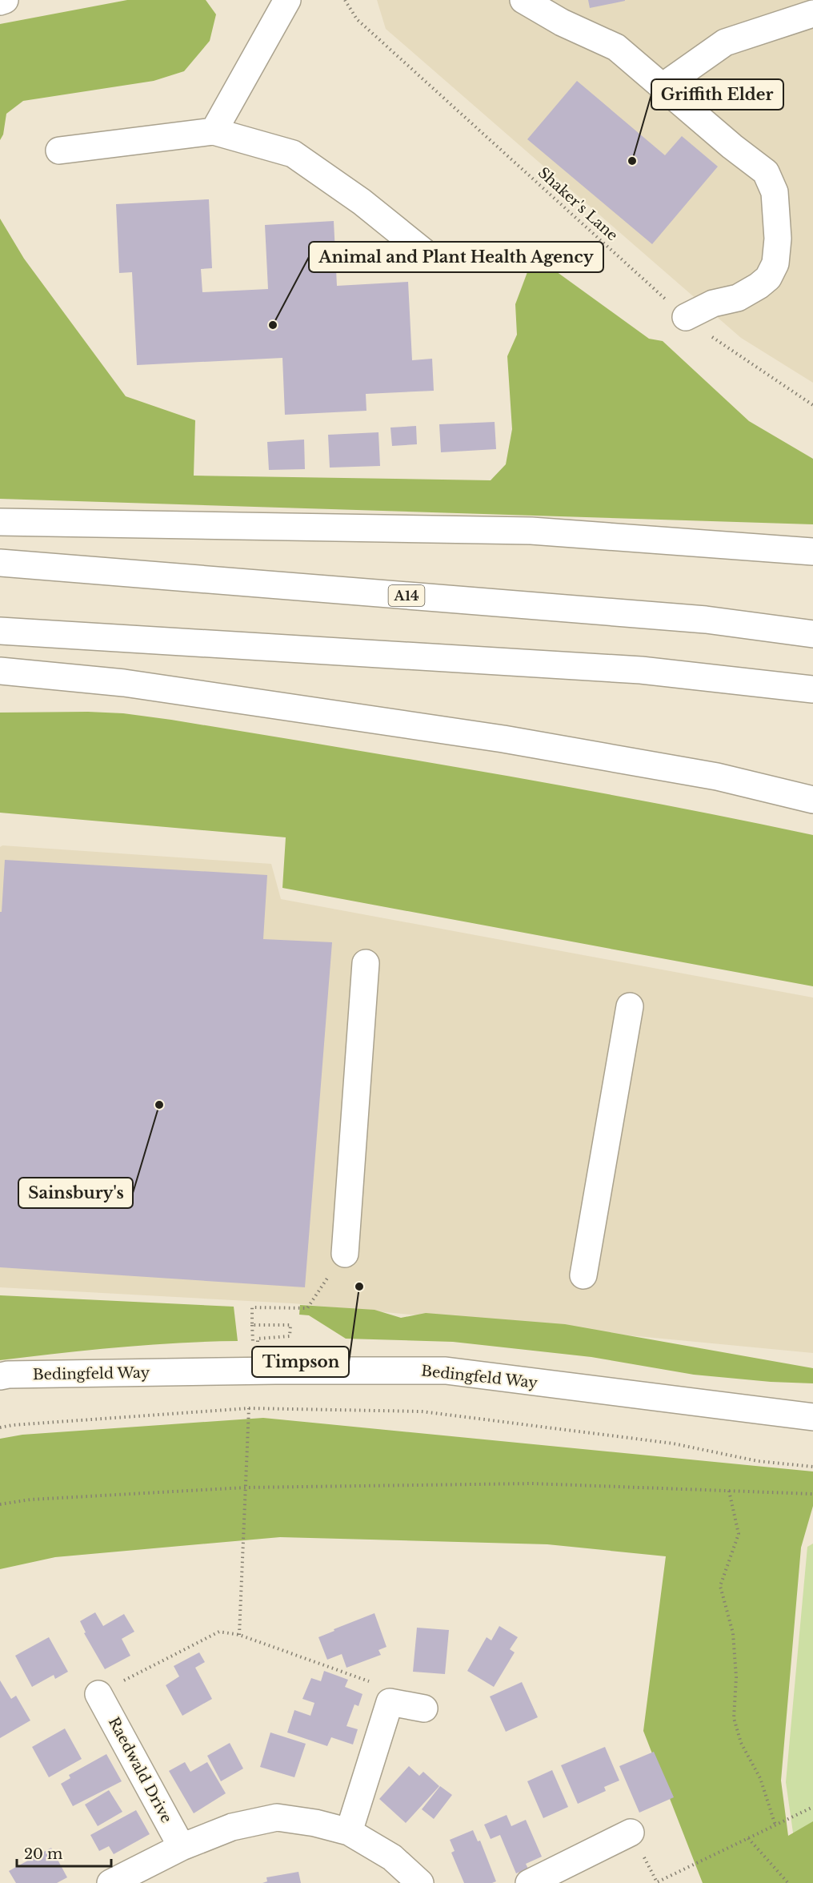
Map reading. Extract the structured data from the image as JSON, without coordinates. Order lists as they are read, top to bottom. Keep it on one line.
{"streets":{"main road":["A14","Bedingfeld Way","Raedwald Drive"],"path":["Shaker's Lane"]},"places":["Griffith Elder","Animal and Plant Health Agency","Sainsbury's","Timpson"],"scale_bar":"20 m"}
